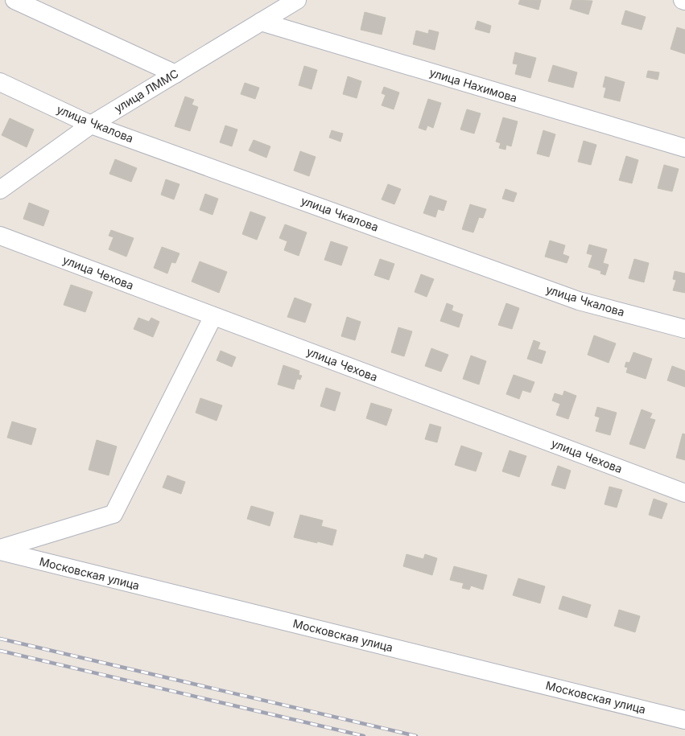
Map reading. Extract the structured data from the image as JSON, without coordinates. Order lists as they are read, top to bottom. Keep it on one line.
{"streets":{"street":["улица Нахимова","улица ЛММС","улица Чкалова","улица Чехова","Московская улица"]},"crossings":[["улица Нахимова","улица ЛММС"],["улица ЛММС","улица Чкалова"]]}
